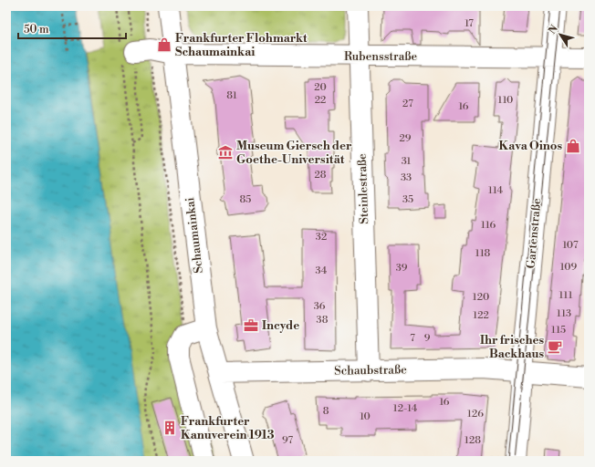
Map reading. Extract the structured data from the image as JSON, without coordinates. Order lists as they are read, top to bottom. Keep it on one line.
{"streets":{"street":["Rubensstraße","Steinlestraße","Gartenstraße","Schaumainkai","Schaubstraße"]},"crossings":[["Rubensstraße","Steinlestraße"],["Rubensstraße","Gartenstraße"],["Rubensstraße","Schaumainkai"],["Steinlestraße","Schaubstraße"],["Gartenstraße","Schaubstraße"],["Schaumainkai","Schaubstraße"]],"places":{"shop":["Frankfurter Flohmarkt Schaumainkai","Kava Oinos"],"museum":["Museum Giersch der Goethe-Universität"],"office":["Incyde"],"cafe":["Ihr frisches Backhaus"],"building":["Frankfurter Kanuverein 1913"]},"house_numbers":["17","20","81","22","110","27","16","29","31","28","33","114","85","35","116","32","107","118","109","39","34","111","120","36","113","122","38","115","7","9","16","12-14","8","126","10","97","128"],"scale_bar":"50 m","north":"top left"}
